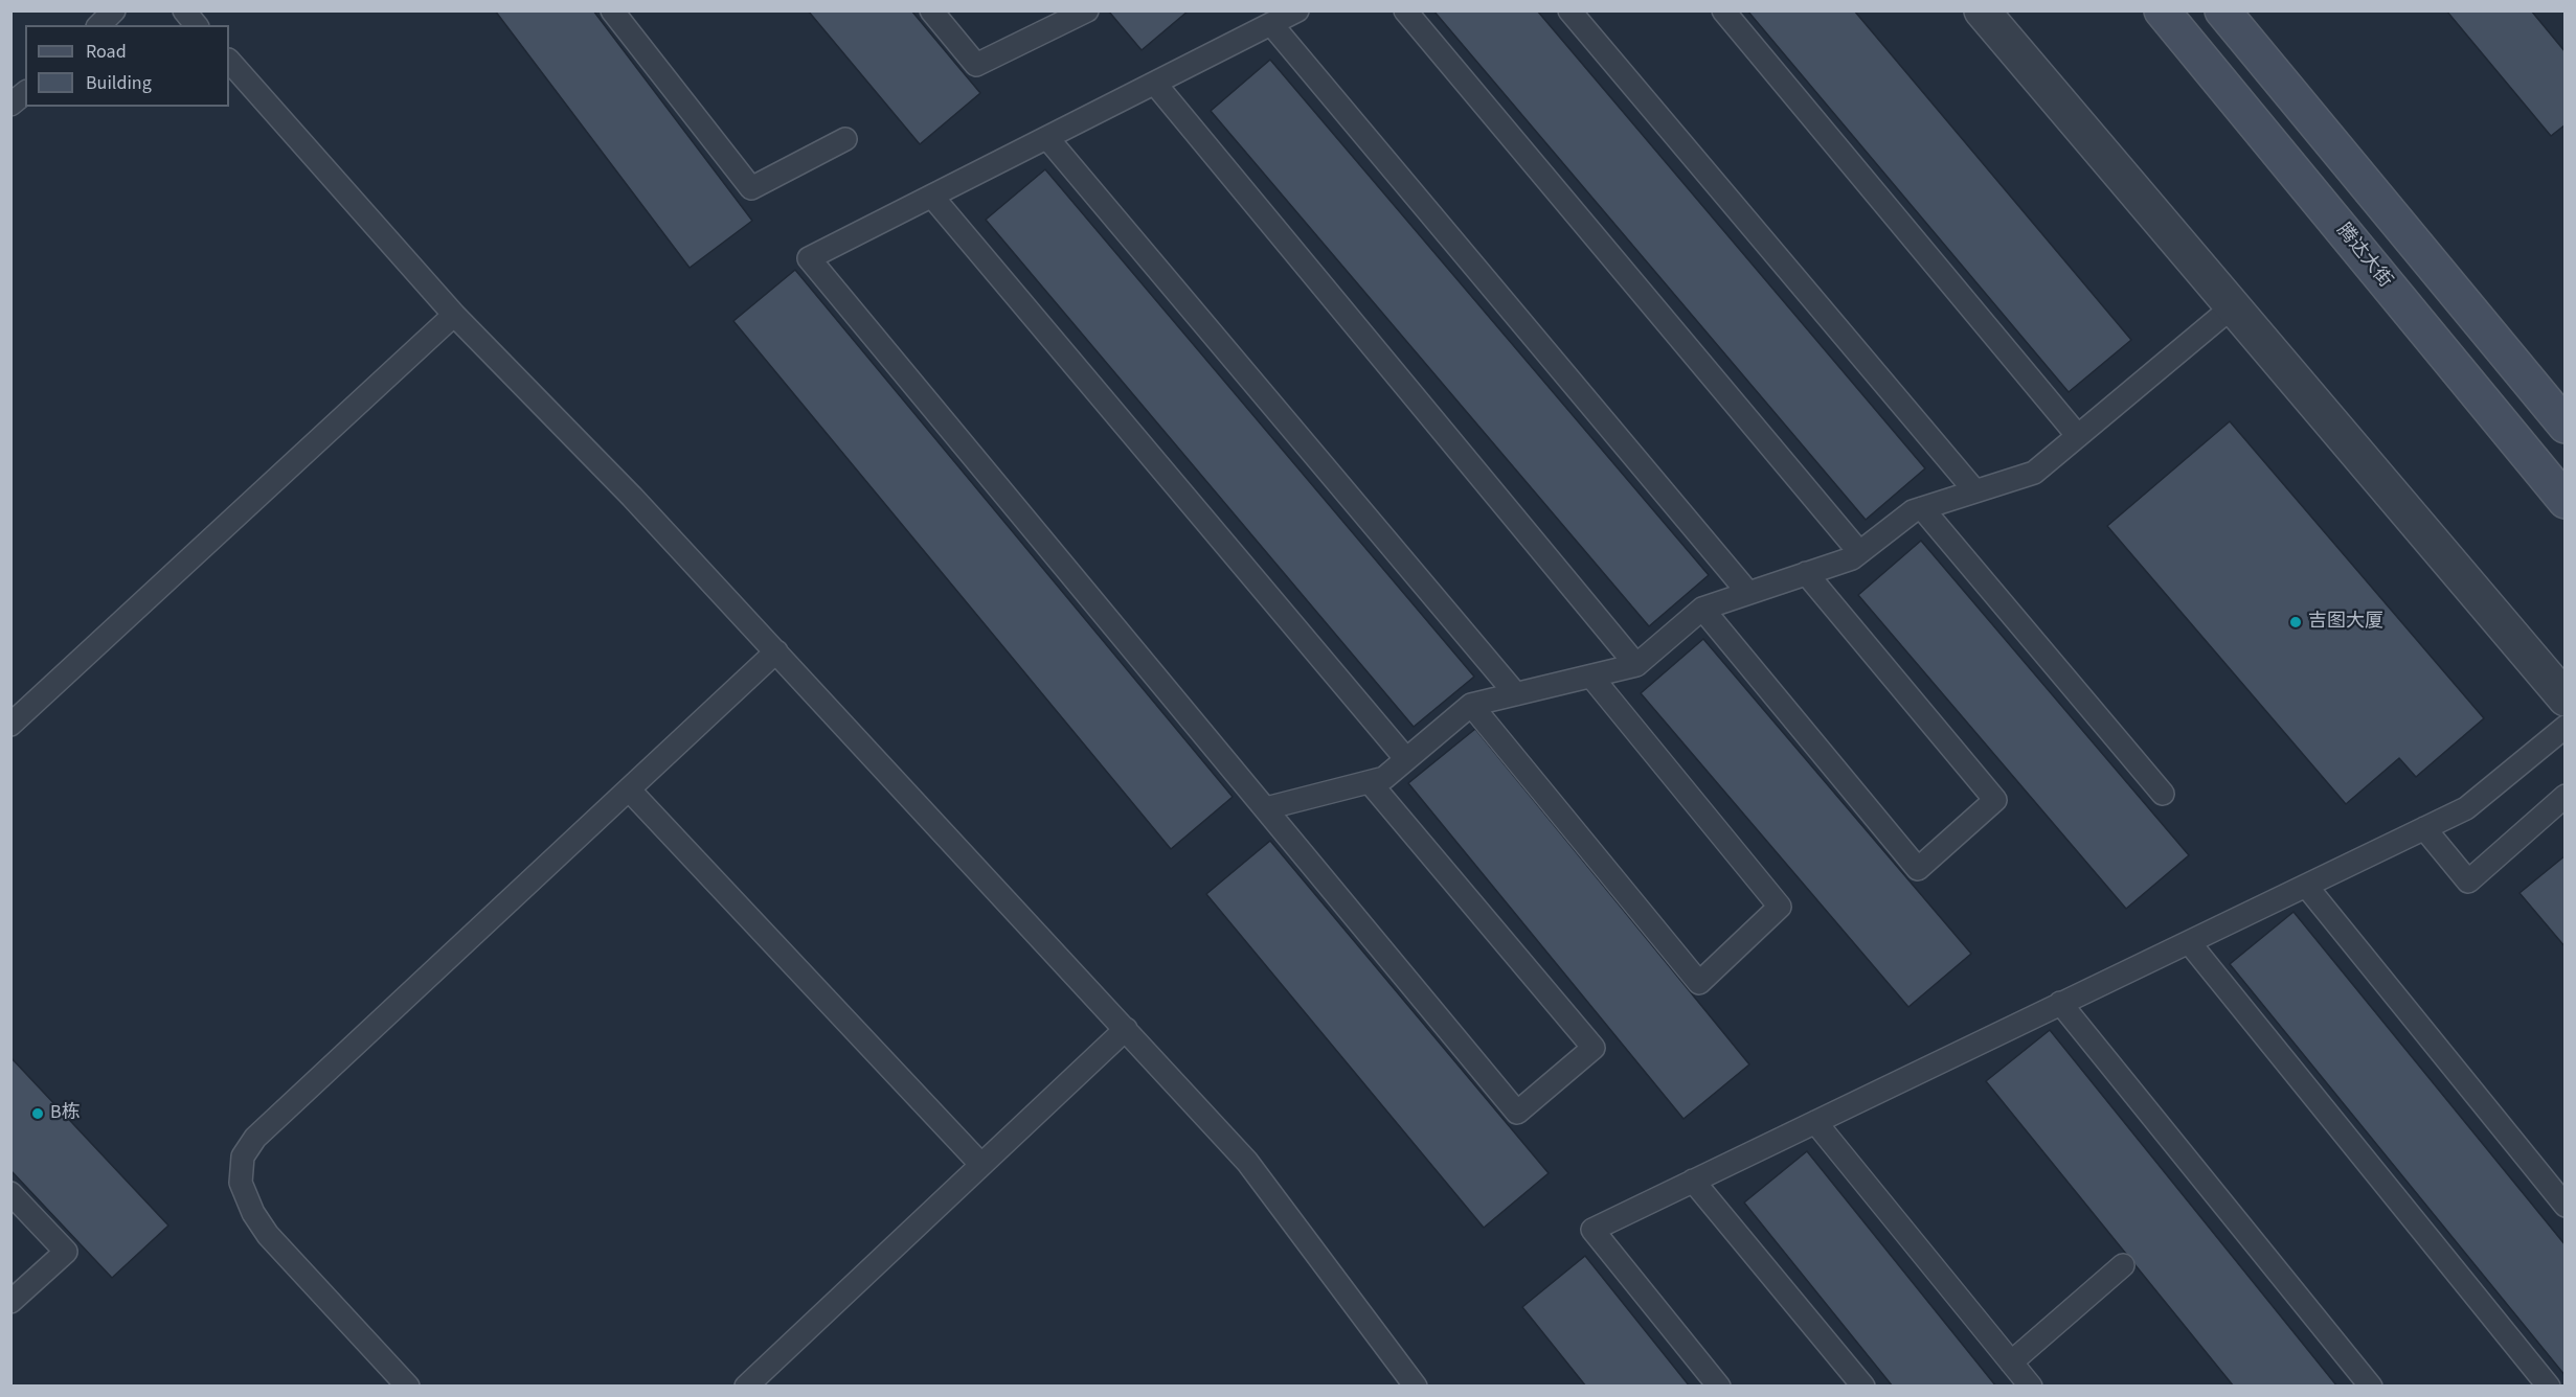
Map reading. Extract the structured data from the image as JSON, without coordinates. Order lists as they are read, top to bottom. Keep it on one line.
{"streets":{"main road":["腾达大街"]},"places":["吉图大厦","B栋"],"legend":["Road","Building"]}
